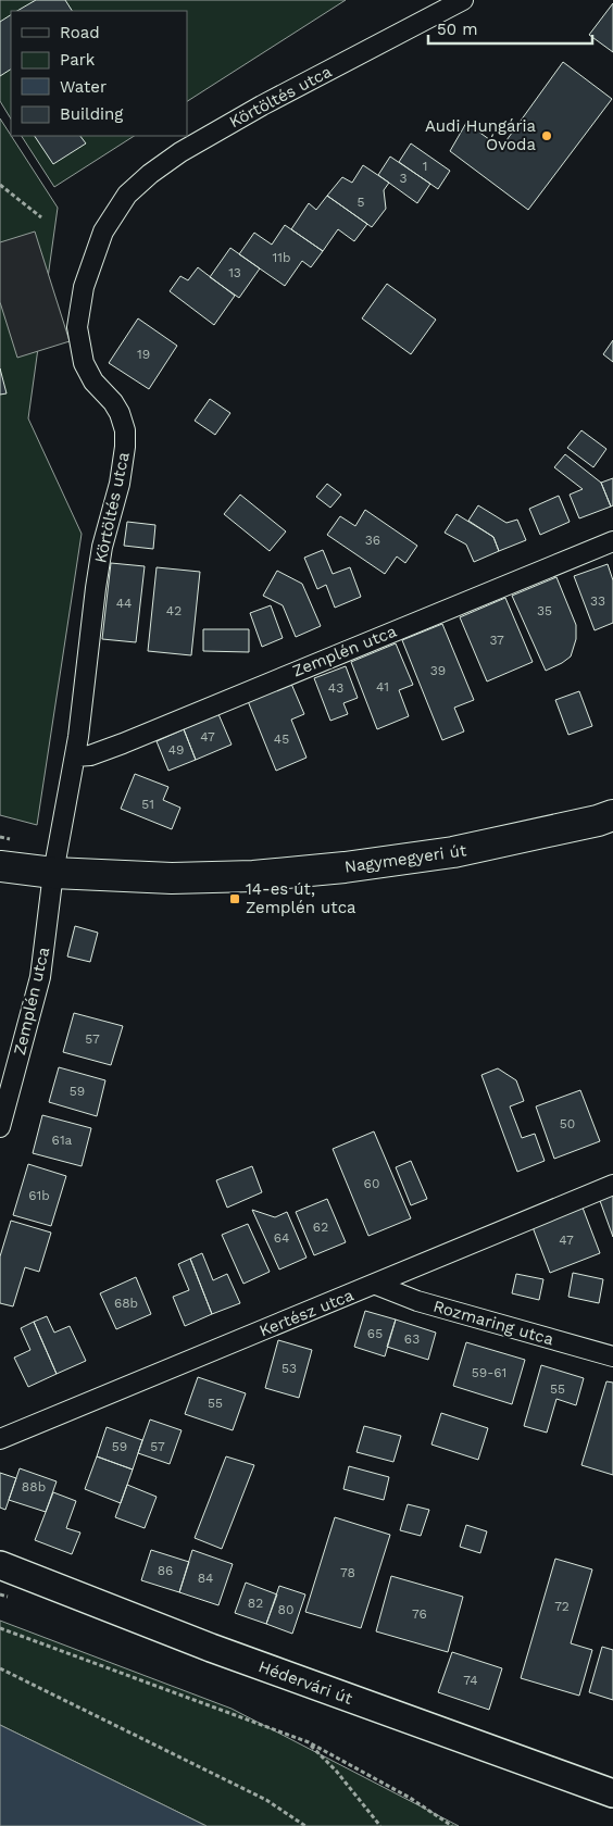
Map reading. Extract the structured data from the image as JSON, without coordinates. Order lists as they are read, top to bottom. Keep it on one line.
{"streets":{"main road":["Nagymegyeri út"],"street":["Körtöltés utca","Zemplén utca","Kertész utca","Rozmaring utca","Hédervári út"]},"crossings":[["Körtöltés utca","Zemplén utca"],["Körtöltés utca","Nagymegyeri út"],["Zemplén utca","Nagymegyeri út"],["Kertész utca","Rozmaring utca"]],"places":{"other":["Audi Hungária Óvoda"],"transit":["14-es út, Zemplén utca"]},"house_numbers":["1","3","5","11b","13","19","36","33","44","42","35","37","39","41","43","47","45","49","51","57","59","50","61a","60","61b","62","64","47","68b","65","63","53","59-61","55","55","59","57","88b","86","78","84","82","72","80","76","74"],"legend":["Road","Park","Water","Building"],"scale_bar":"50 m"}
